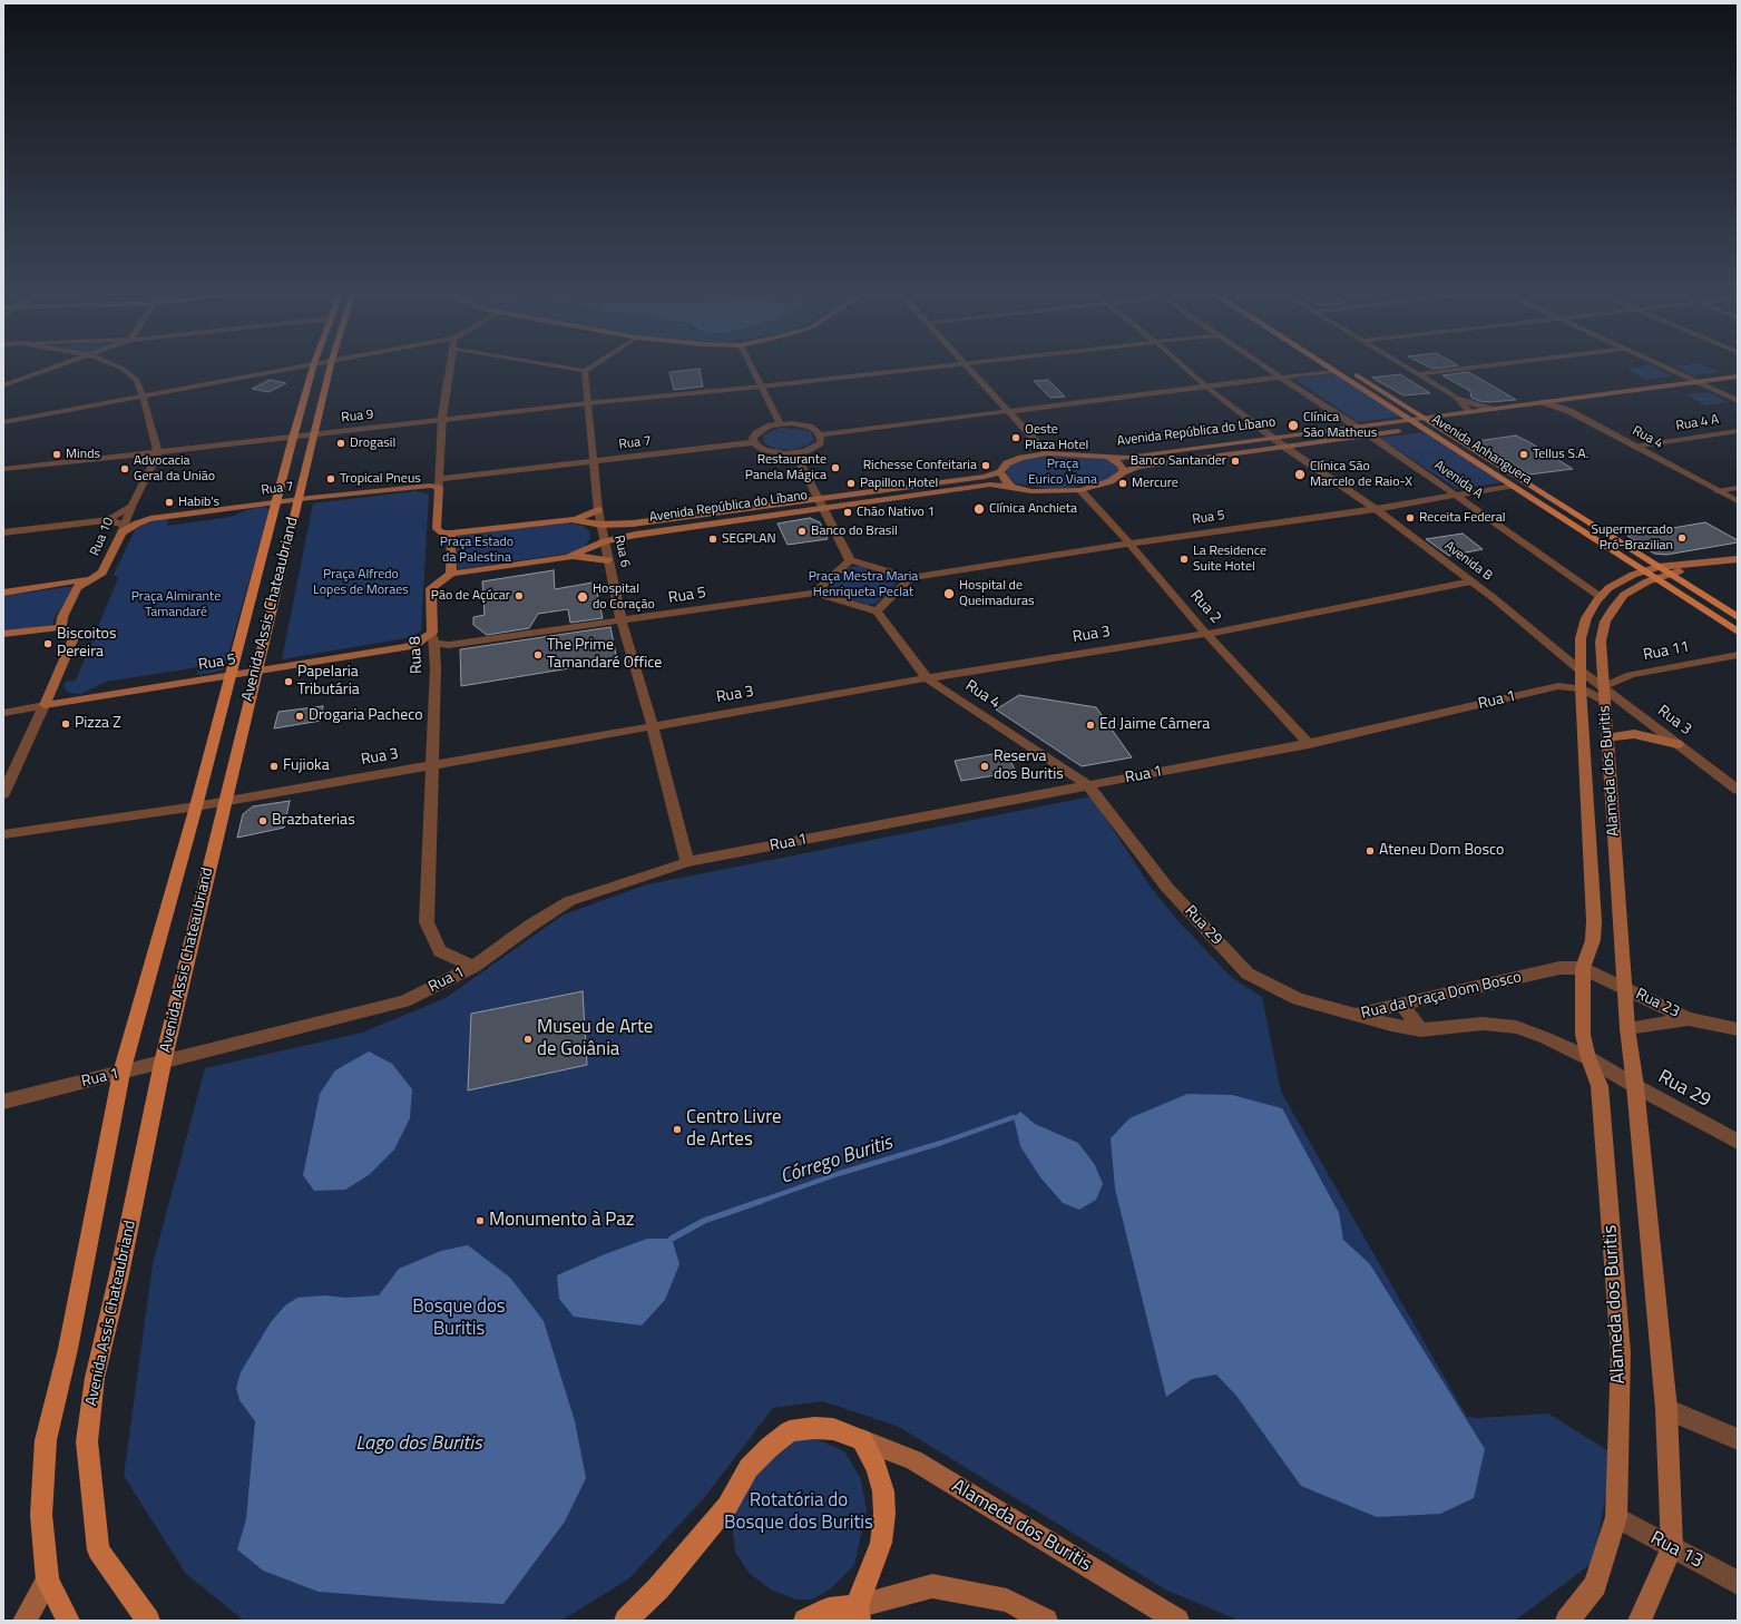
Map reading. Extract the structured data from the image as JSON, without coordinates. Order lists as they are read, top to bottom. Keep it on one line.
{"streets":{"main road":["Avenida República do Líbano","Rua 7","Avenida Anhanguera","Rua 5","Rua 10","Avenida Assis Chateaubriand","Rua 8","Alameda dos Buritis"],"street":["Rua 9","Rua 4 A","Rua 4","Avenida A","Rua 6","Avenida B","Rua 2","Rua 3","Rua 11","Rua 1","Rua 29","Rua da Praça Dom Bosco","Rua 23","Rua 13"]},"crossings":[["Rua 9","Rua 10"],["Rua 9","Rua 6"],["Rua 9","Avenida Assis Chateaubriand"],["Rua 4 A","Rua 4"],["Avenida República do Líbano","Rua 4"],["Avenida República do Líbano","Avenida Anhanguera"],["Avenida República do Líbano","Avenida A"],["Avenida República do Líbano","Rua 6"],["Avenida República do Líbano","Avenida B"],["Avenida República do Líbano","Rua 8"],["Rua 4","Rua 3"],["Rua 4","Rua 1"],["Rua 4","Rua 29"],["Rua 7","Rua 10"],["Rua 7","Rua 6"],["Rua 7","Avenida Assis Chateaubriand"],["Avenida Anhanguera","Rua 5"],["Avenida Anhanguera","Alameda dos Buritis"],["Avenida A","Rua 5"],["Avenida A","Alameda dos Buritis"],["Rua 5","Rua 6"],["Rua 5","Avenida B"],["Rua 5","Rua 2"],["Rua 5","Avenida Assis Chateaubriand"],["Rua 5","Rua 8"],["Rua 6","Rua 3"],["Rua 6","Rua 1"],["Avenida B","Rua 3"],["Avenida B","Alameda dos Buritis"],["Rua 2","Rua 3"],["Rua 2","Rua 1"],["Avenida Assis Chateaubriand","Rua 3"],["Avenida Assis Chateaubriand","Rua 1"],["Rua 3","Rua 11"],["Rua 3","Rua 8"],["Rua 3","Rua 1"],["Rua 3","Alameda dos Buritis"],["Rua 11","Rua 1"],["Rua 11","Alameda dos Buritis"],["Rua 8","Rua 1"],["Rua 1","Alameda dos Buritis"],["Rua 1","Rua 29"],["Alameda dos Buritis","Rua 29"],["Alameda dos Buritis","Rua da Praça Dom Bosco"],["Alameda dos Buritis","Rua 23"],["Alameda dos Buritis","Rua 13"],["Rua 29","Rua da Praça Dom Bosco"]],"water":["Córrego Buritis","Lago dos Buritis"],"parks":["Praça Eurico Viana","Praça Estado da Palestina","Praça Alfredo Lopes de Moraes","Praça Mestra Maria Henriqueta Peclat","Praça Almirante Tamandaré","Bosque dos Buritis","Rotatória do Bosque dos Buritis"],"places":["Clínica São Matheus","Oeste Plaza Hotel","Drogasil","Minds","Tellus S.A.","Banco Santander","Richesse Confeitaria","Restaurante Panela Mágica","Advocacia Geral da União","Clínica São Marcelo de Raio-X","Tropical Pneus","Papillon Hotel","Mercure","Habib's","Clínica Anchieta","Chão Nativo 1","Receita Federal","Banco do Brasil","Supermercado Pró-Brazilian","SEGPLAN","La Residence Suite Hotel","Hospital de Queimaduras","Pão de Açúcar","Hospital do Coração","Biscoitos Pereira","The Prime Tamandaré Office","Papelaria Tributária","Drogaria Pacheco","Pizza Z","Ed Jaime Câmera","Fujioka","Reserva dos Buritis","Brazbaterias","Ateneu Dom Bosco","Museu de Arte de Goiânia","Centro Livre de Artes","Monumento à Paz"]}
